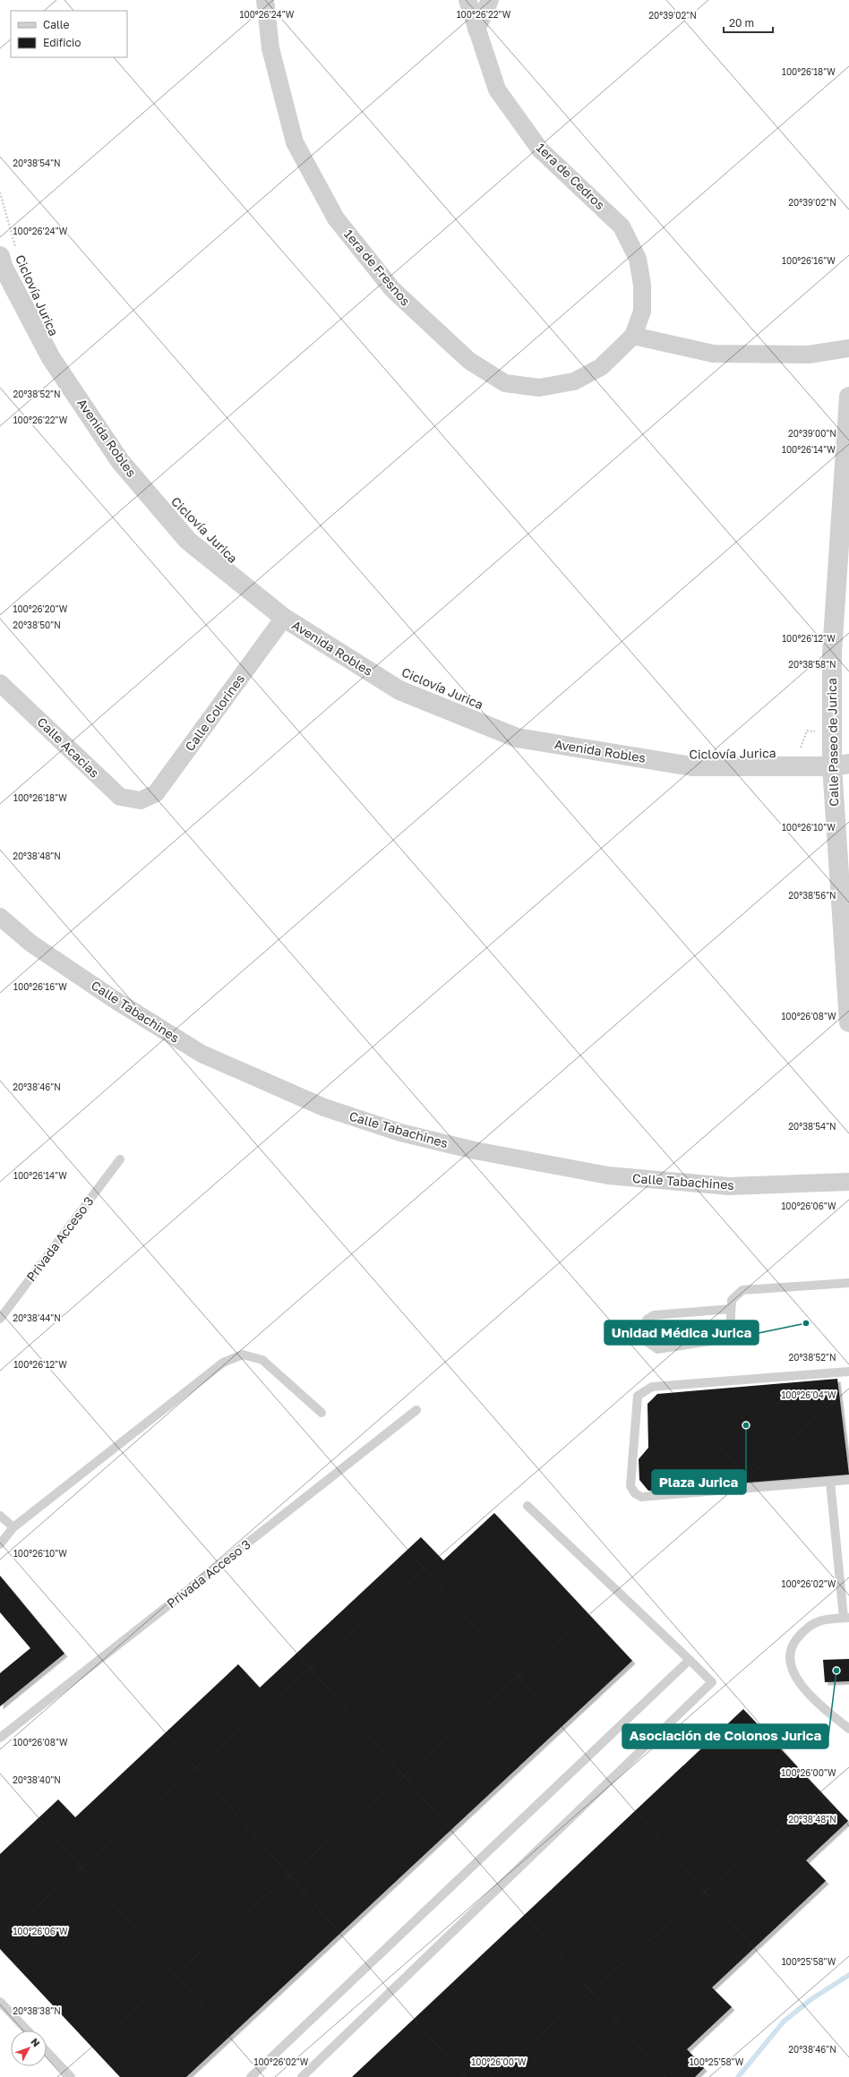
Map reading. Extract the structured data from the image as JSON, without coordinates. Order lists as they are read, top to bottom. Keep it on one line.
{"streets":{"street":["1era de Cedros","1era de Fresnos","Avenida Robles","Calle Colorines","Calle Paseo de Jurica","Calle Acacias","Calle Tabachines"],"lane":["Privada Acceso 3"],"path":["Ciclovía Jurica"]},"crossings":[["1era de Cedros","1era de Fresnos"],["Ciclovía Jurica","Avenida Robles"],["Avenida Robles","Calle Colorines"],["Avenida Robles","Calle Paseo de Jurica"],["Calle Colorines","Calle Acacias"]],"places":["Unidad Médica Jurica","Plaza Jurica","Asociación de Colonos Jurica"],"legend":["Calle","Edificio"],"scale_bar":"20 m","north":"top right","coordinates":["100°26'24\"W","100°26'22\"W","20°39'02\"N","100°26'18\"W","20°38'54\"N","100°26'16\"W","20°38'52\"N","20°39'00\"N","100°26'14\"W","100°26'20\"W","20°38'50\"N","100°26'12\"W","20°38'58\"N","100°26'10\"W","20°38'48\"N","20°38'56\"N","100°26'08\"W","20°38'46\"N","100°26'06\"W","20°38'44\"N","100°26'04\"W","100°26'02\"W","100°26'00\"W","20°38'40\"N","100°25'58\"W","20°38'38\"N"]}
